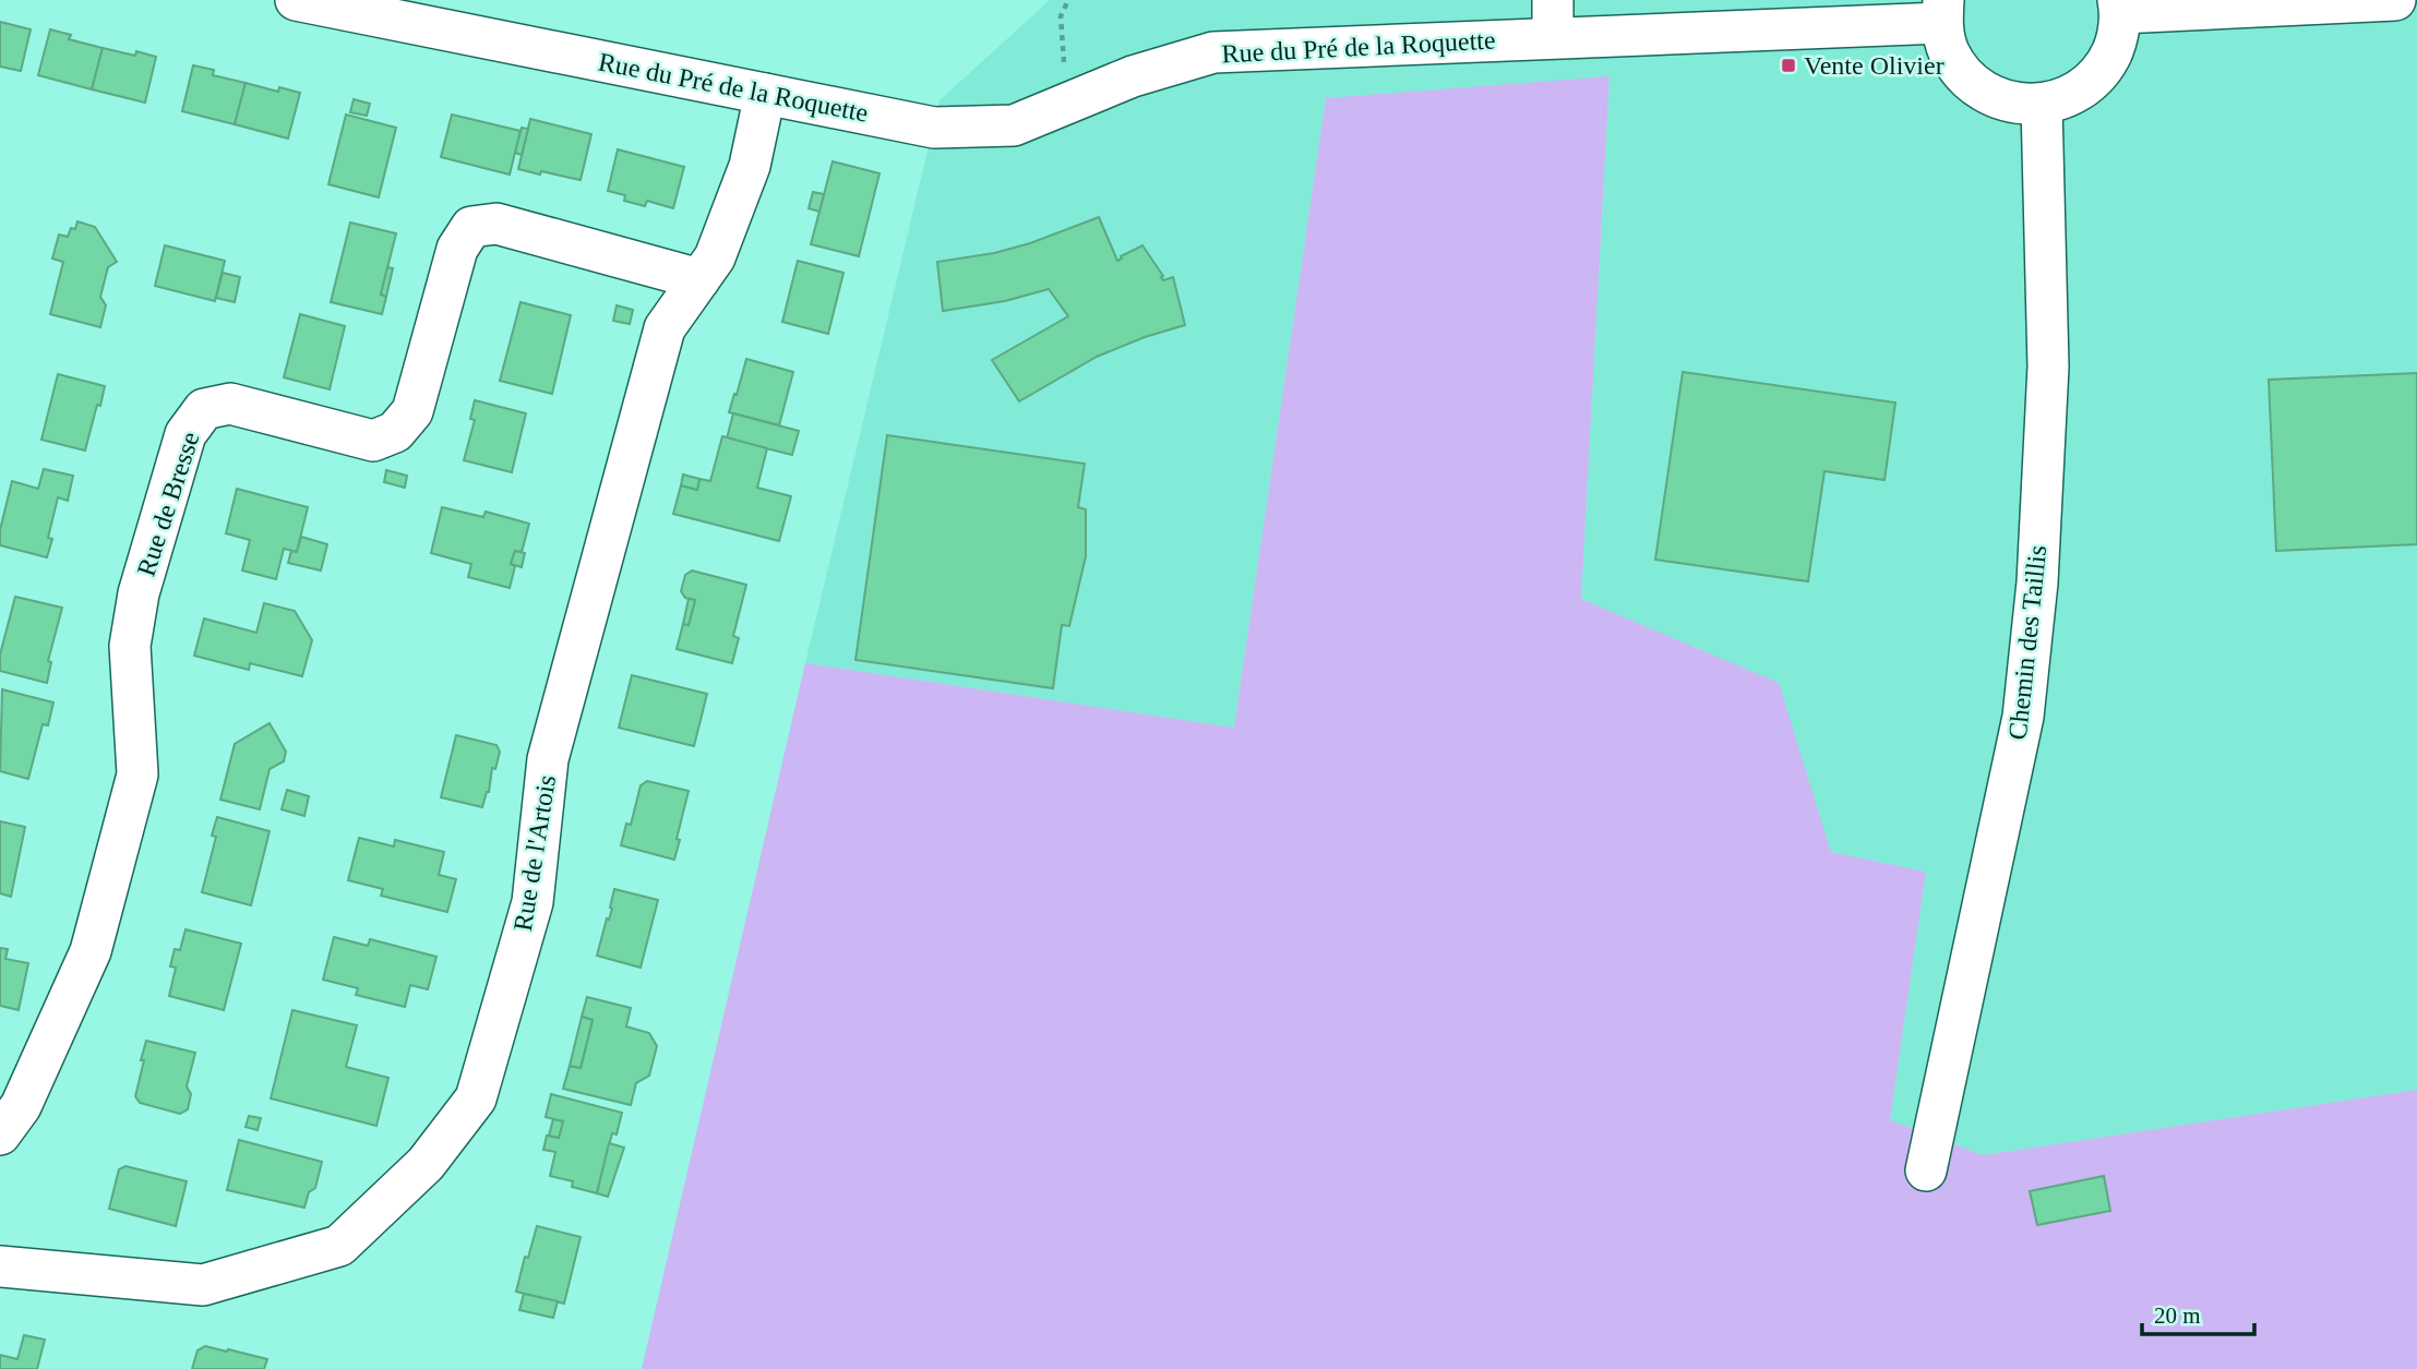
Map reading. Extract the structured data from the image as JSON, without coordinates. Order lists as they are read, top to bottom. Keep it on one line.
{"streets":{"street":["Rue du Pré de la Roquette","Rue de Bresse","Chemin des Taillis","Rue de l'Artois"]},"crossings":[["Rue du Pré de la Roquette","Rue de l'Artois"],["Rue de Bresse","Rue de l'Artois"]],"places":{"transit":["Vente Olivier"]},"scale_bar":"20 m"}
